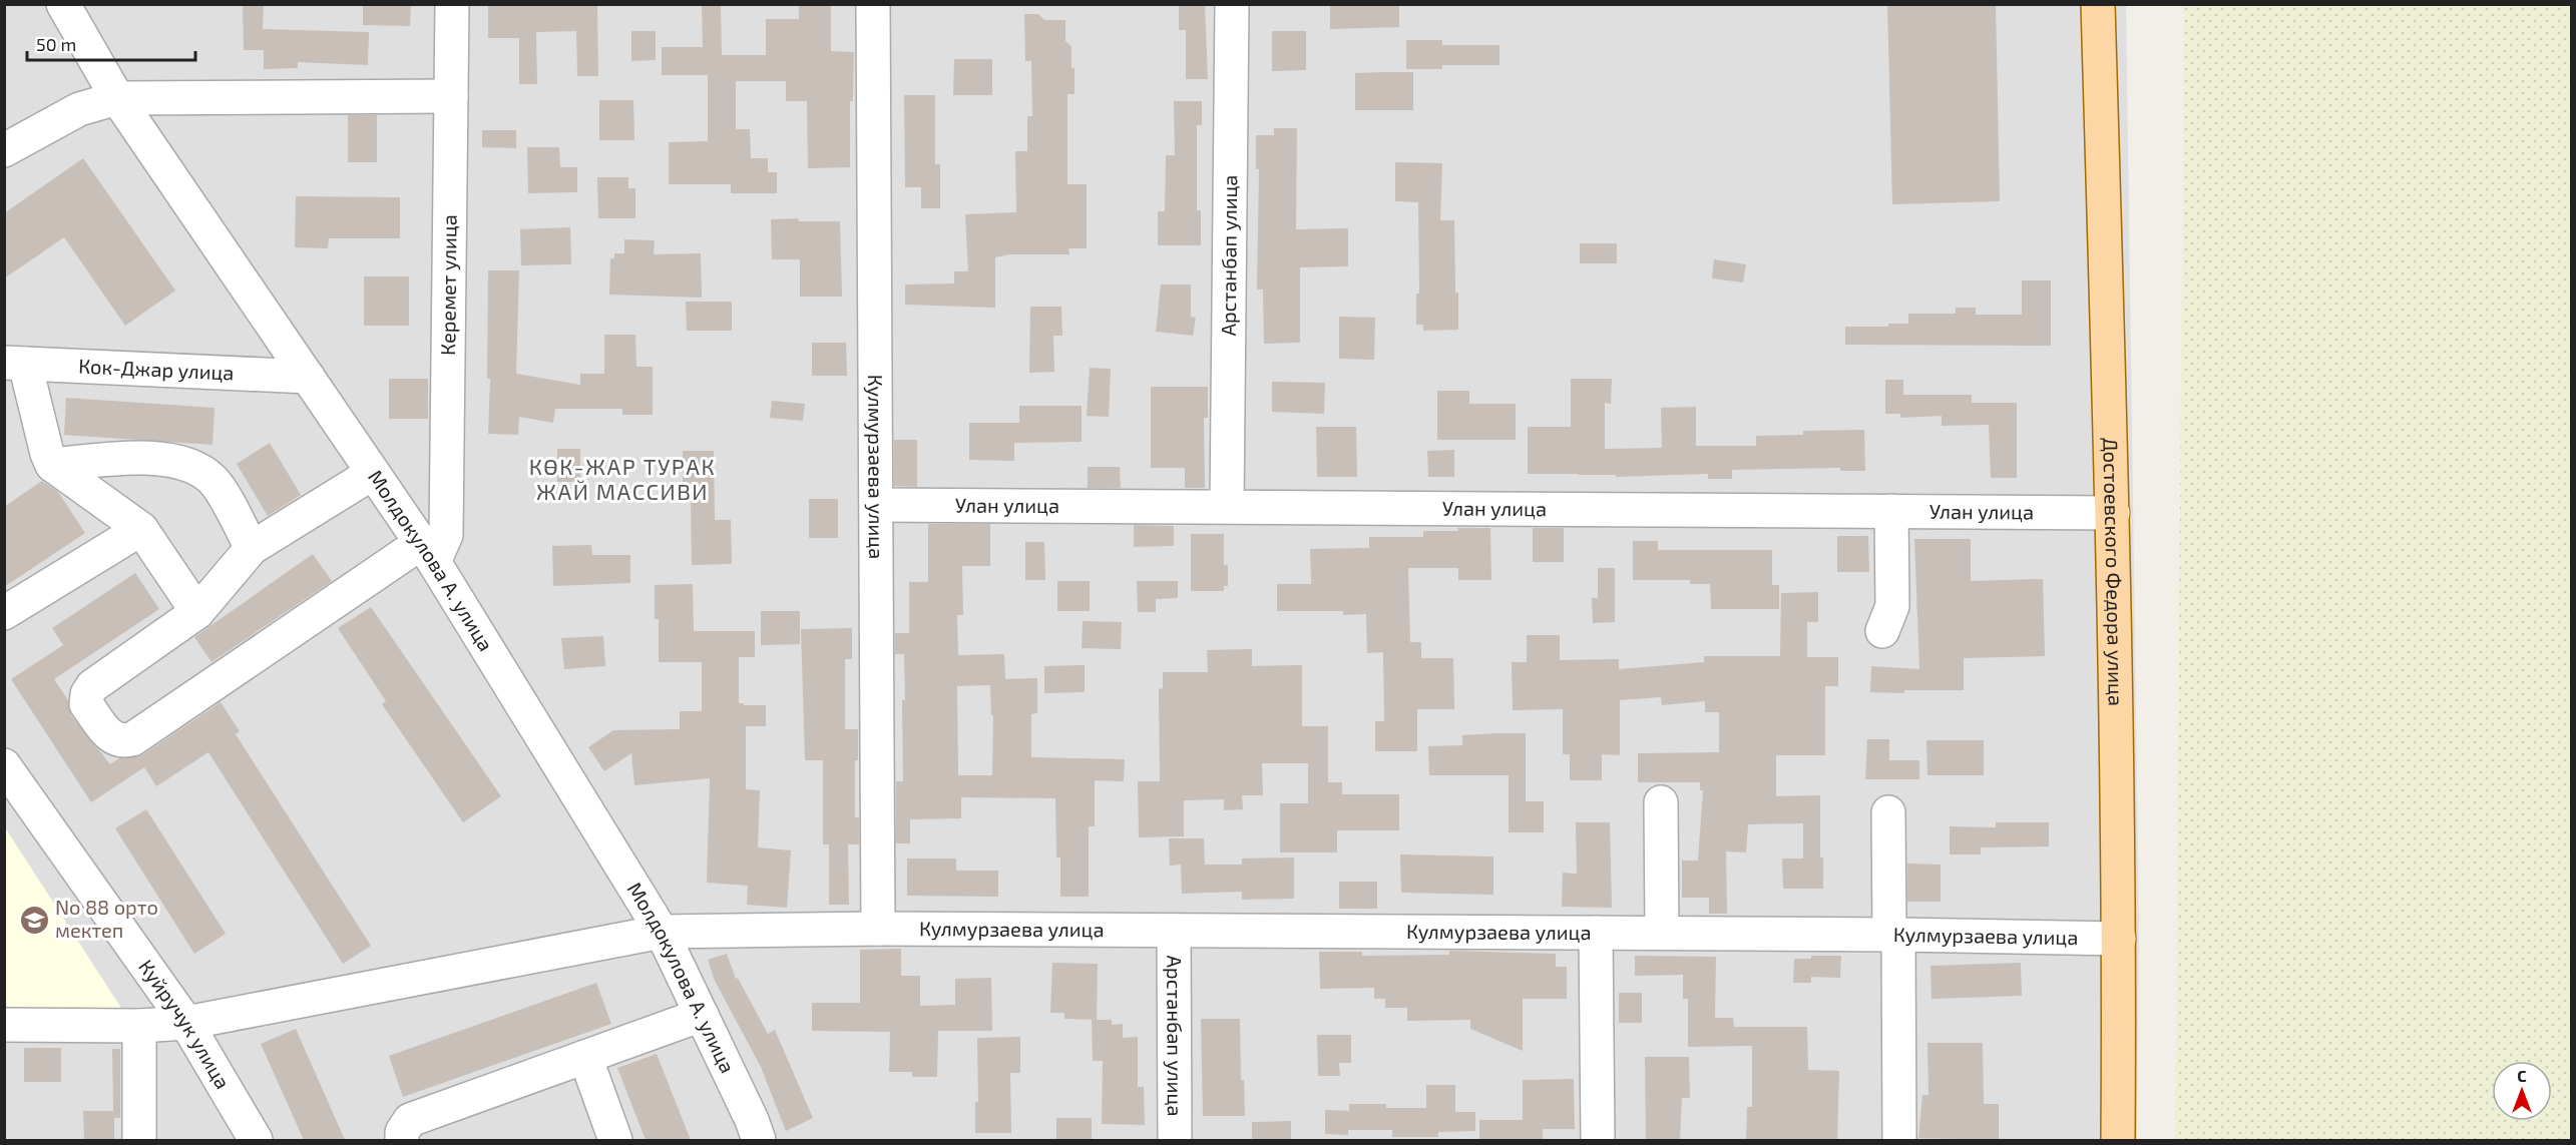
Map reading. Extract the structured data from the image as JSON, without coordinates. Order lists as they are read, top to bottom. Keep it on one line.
{"streets":{"main road":["Достоевского Федора улица"],"street":["Арстанбап улица","Керемет улица","Кок-Джар улица","Кулмурзаева улица","Улан улица","Молдокулова А. улица","Куйручук улица"]},"crossings":[["Арстанбап улица","Кулмурзаева улица"],["Арстанбап улица","Улан улица"],["Керемет улица","Молдокулова А. улица"],["Кок-Джар улица","Молдокулова А. улица"],["Кулмурзаева улица","Улан улица"],["Кулмурзаева улица","Молдокулова А. улица"],["Кулмурзаева улица","Достоевского Федора улица"],["Кулмурзаева улица","Куйручук улица"],["Улан улица","Достоевского Федора улица"]],"districts":["КӨК-ЖАР ТУРАК ЖАЙ МАССИВИ"],"places":{"school or university":["No 88 орто мектеп"]},"scale_bar":"50 m","north":"top"}
